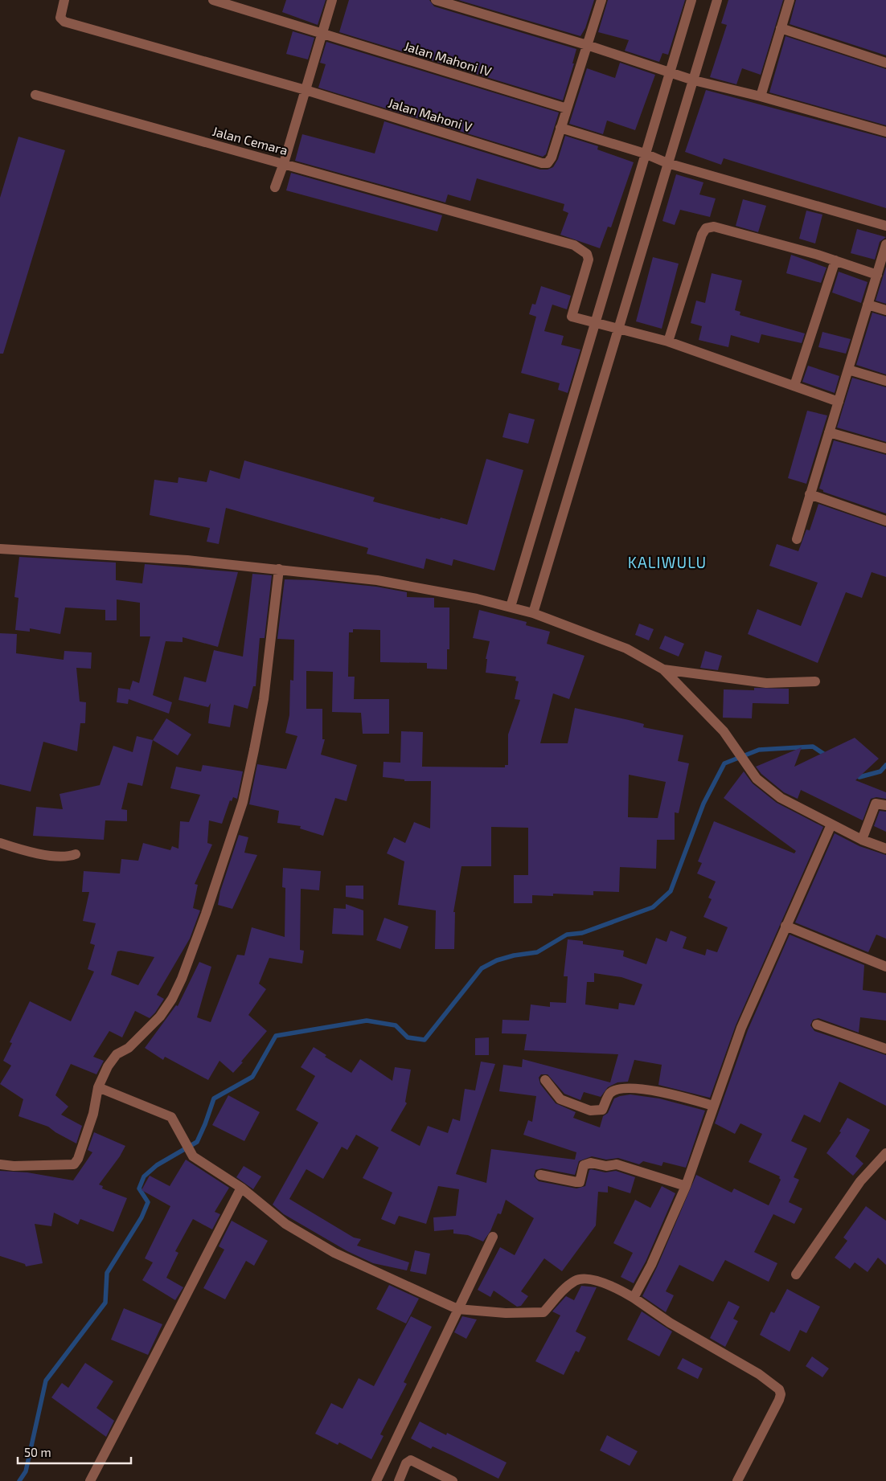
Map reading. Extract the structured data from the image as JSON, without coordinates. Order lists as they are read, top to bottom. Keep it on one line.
{"streets":{"street":["Jalan Mahoni IV","Jalan Mahoni V","Jalan Cemara"]},"districts":["KALIWULU"],"scale_bar":"50 m"}
